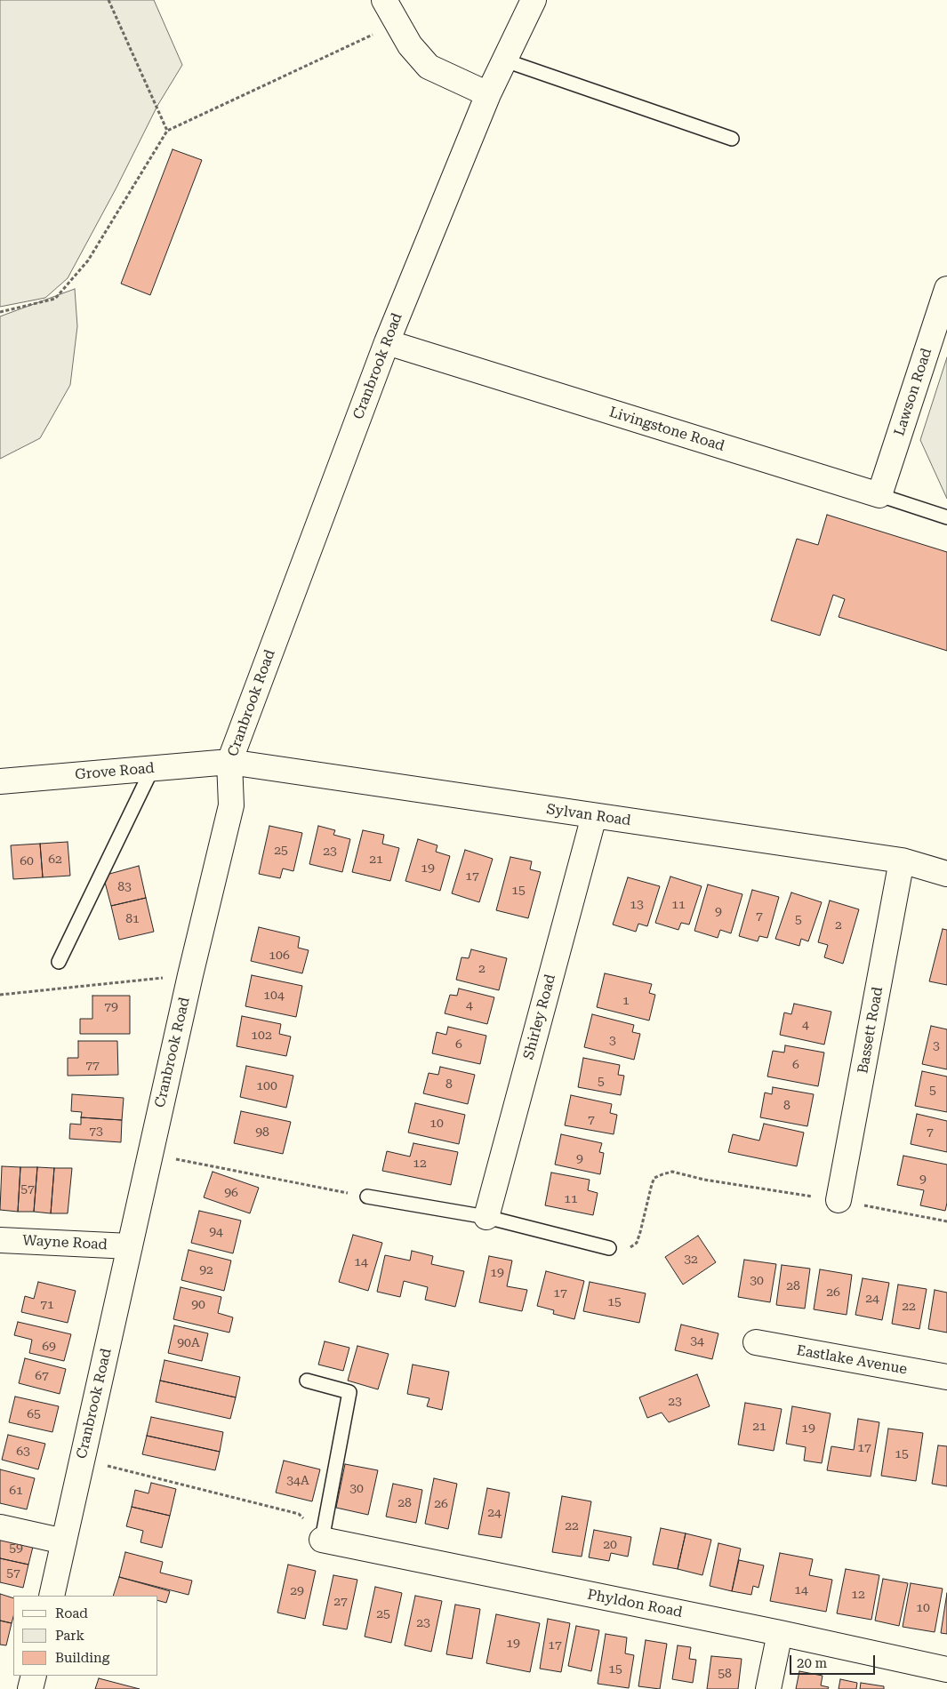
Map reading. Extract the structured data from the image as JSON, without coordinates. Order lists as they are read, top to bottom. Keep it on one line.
{"streets":{"street":["Cranbrook Road","Lawson Road","Livingstone Road","Grove Road","Sylvan Road","Shirley Road","Bassett Road","Wayne Road","Eastlake Avenue","Phyldon Road"]},"crossings":[["Cranbrook Road","Livingstone Road"],["Cranbrook Road","Grove Road"],["Cranbrook Road","Sylvan Road"],["Cranbrook Road","Wayne Road"],["Lawson Road","Livingstone Road"],["Grove Road","Sylvan Road"],["Sylvan Road","Shirley Road"],["Sylvan Road","Bassett Road"]],"house_numbers":["25","23","62","21","60","19","17","83","15","13","11","9","7","81","5","2","106","2","104","1","4","79","4","102","3","6","3","6","77","5","8","100","5","8","7","10","73","98","7","9","12","9","57","96","11","94","32","14","92","19","30","28","26","17","24","15","71","90","22","34","90A","69","67","23","65","21","19","17","63","15","34A","30","61","28","26","24","22","20","59","57","14","29","12","27","10","25","23","19","17","15","58"],"legend":["Road","Park","Building"],"scale_bar":"20 m"}
